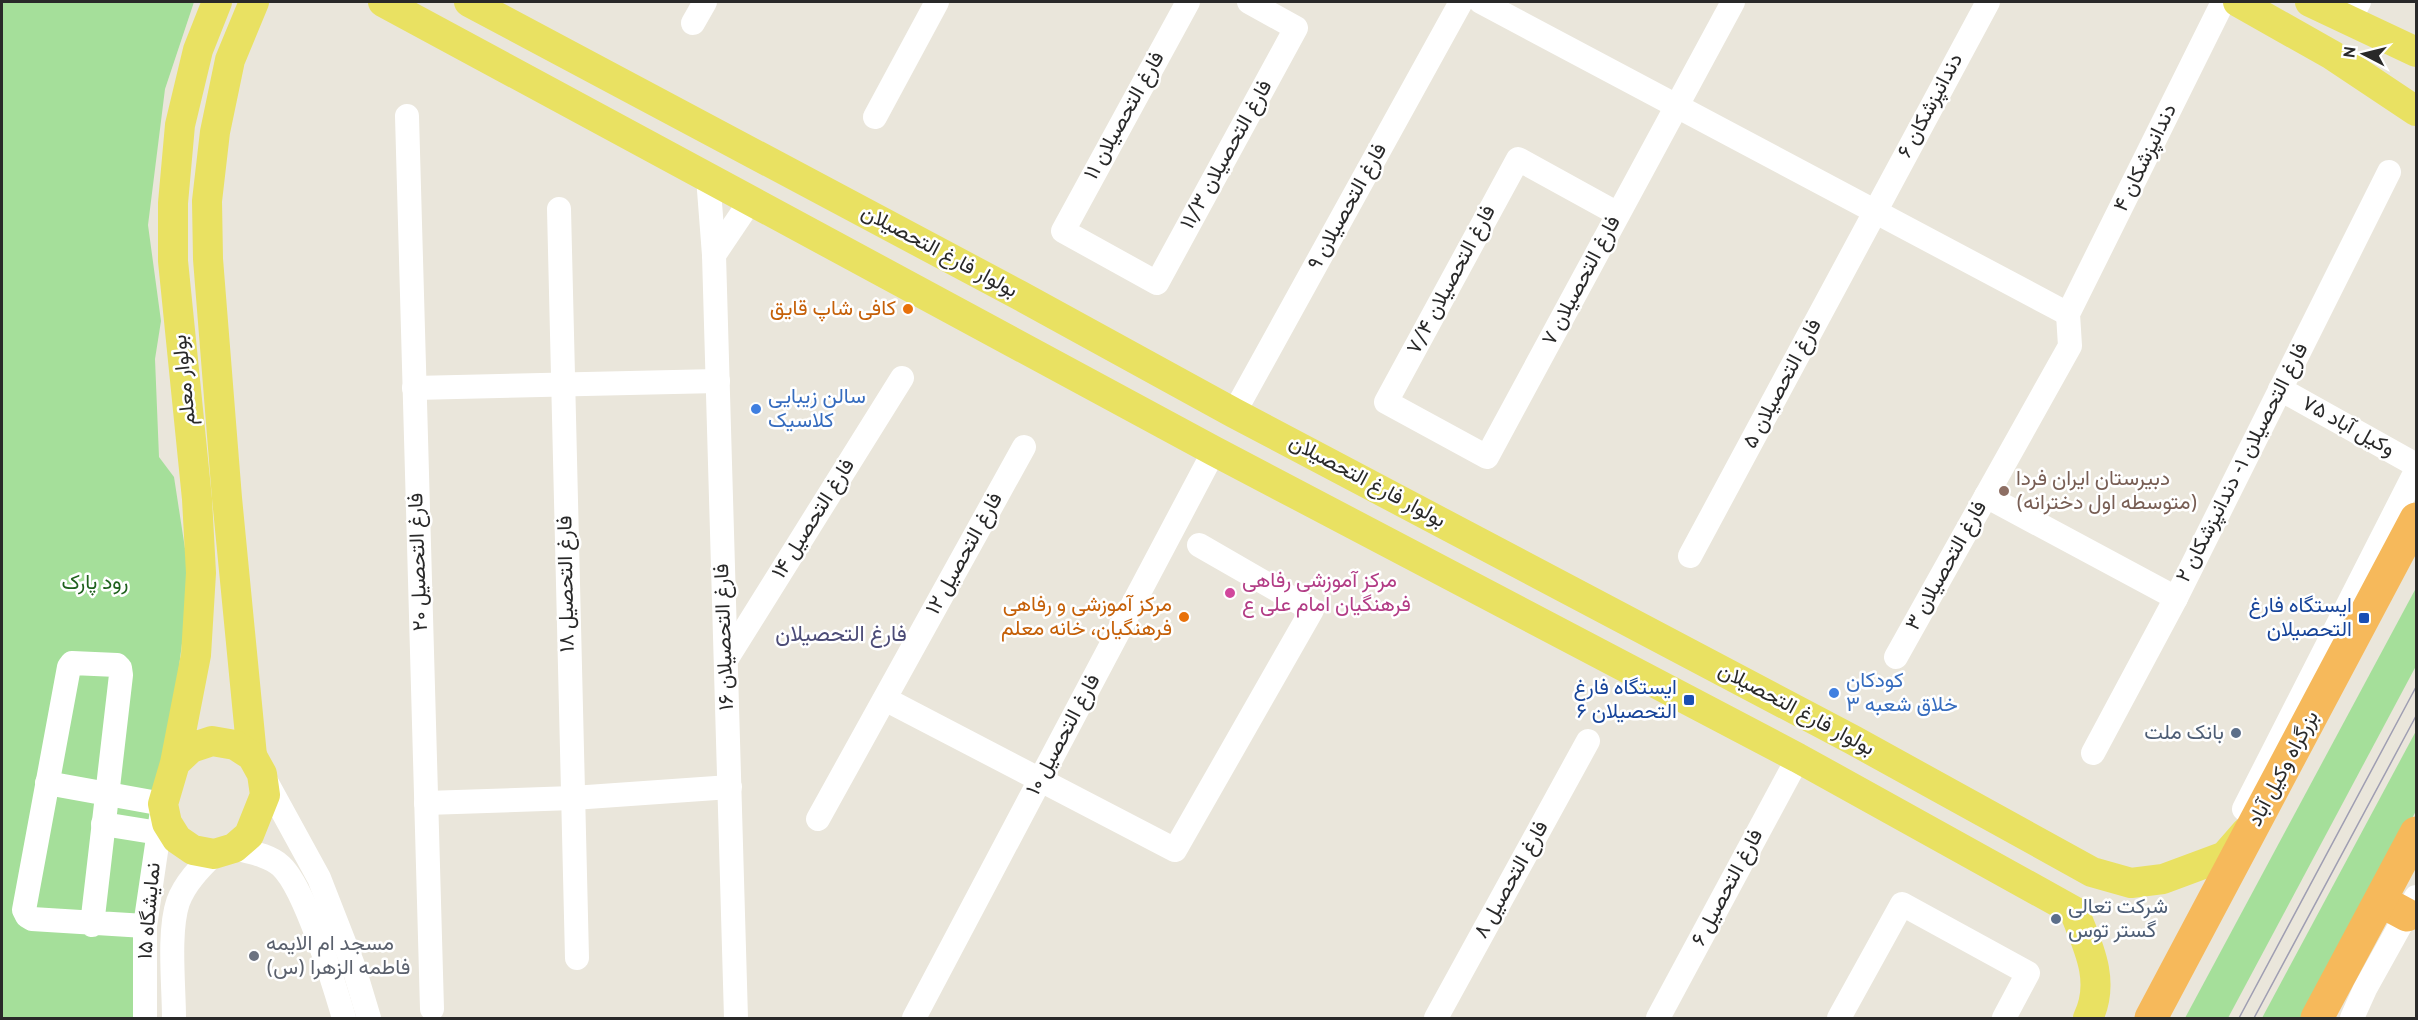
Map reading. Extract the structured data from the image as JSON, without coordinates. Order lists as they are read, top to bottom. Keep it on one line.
{"streets":{"highway":["بزرگراه وکیل آباد"],"main road":["بولوار فارغ التحصیلان","بولوار معلم"],"street":["دندانپزشکان ۶","فارغ التحصیلان ۱۱","فارغ التحصیلان ۱۱/۳","دندانپزشکان ۴","فارغ التحصیلان ۹","فارغ التحصیلان ۷/۴","فارغ التحصیلان ۷","فارغ التحصیلان ۵","وکیل آباد ۷۵","فارغ التحصیلان ۱- دندانپزشکان ۲","فارغ التحصیل ۱۴","فارغ التحصیل ۱۲","فارغ التحصیل ۲۰","فارغ التحصیلان ۳","فارغ التحصیل ۱۸","فارغ التحصیلان ۱۶","فارغ التحصیل ۱۰","فارغ التحصیل ۸","فارغ التحصیل ۶","نمایشگاه ۱۵"]},"crossings":[["دندانپزشکان ۶","فارغ التحصیلان ۵"],["فارغ التحصیلان ۱۱","فارغ التحصیلان ۱۱/۳"],["دندانپزشکان ۴","فارغ التحصیلان ۳"],["فارغ التحصیلان ۹","بولوار فارغ التحصیلان"],["بولوار فارغ التحصیلان","فارغ التحصیلان ۱۶"],["بولوار فارغ التحصیلان","فارغ التحصیل ۱۰"],["بولوار فارغ التحصیلان","بزرگراه وکیل آباد"],["بولوار فارغ التحصیلان","فارغ التحصیل ۶"],["فارغ التحصیلان ۷/۴","فارغ التحصیلان ۷"],["بولوار معلم","نمایشگاه ۱۵"],["وکیل آباد ۷۵","فارغ التحصیلان ۱- دندانپزشکان ۲"],["فارغ التحصیل ۱۴","فارغ التحصیلان ۱۶"]],"districts":["فارغ التحصیلان"],"parks":["رود پارک"],"places":{"other":["کافی شاپ قایق","سالن زیبایی کلاسیک","دبیرستان ایران فردا (متوسطه اول دخترانه)","مرکز آموزشی رفاهی فرهنگیان امام علی ع","مرکز آموزشی و رفاهی فرهنگیان، خانه معلم","کودکان خلاق شعبه ۳","بانک ملت","شرکت تعالی گستر توس","مسجد ام الایمه فاطمه الزهرا (س)"],"transit":["ایستگاه فارغ التحصیلان","ایستگاه فارغ التحصیلان ۶"]},"north":"left"}
